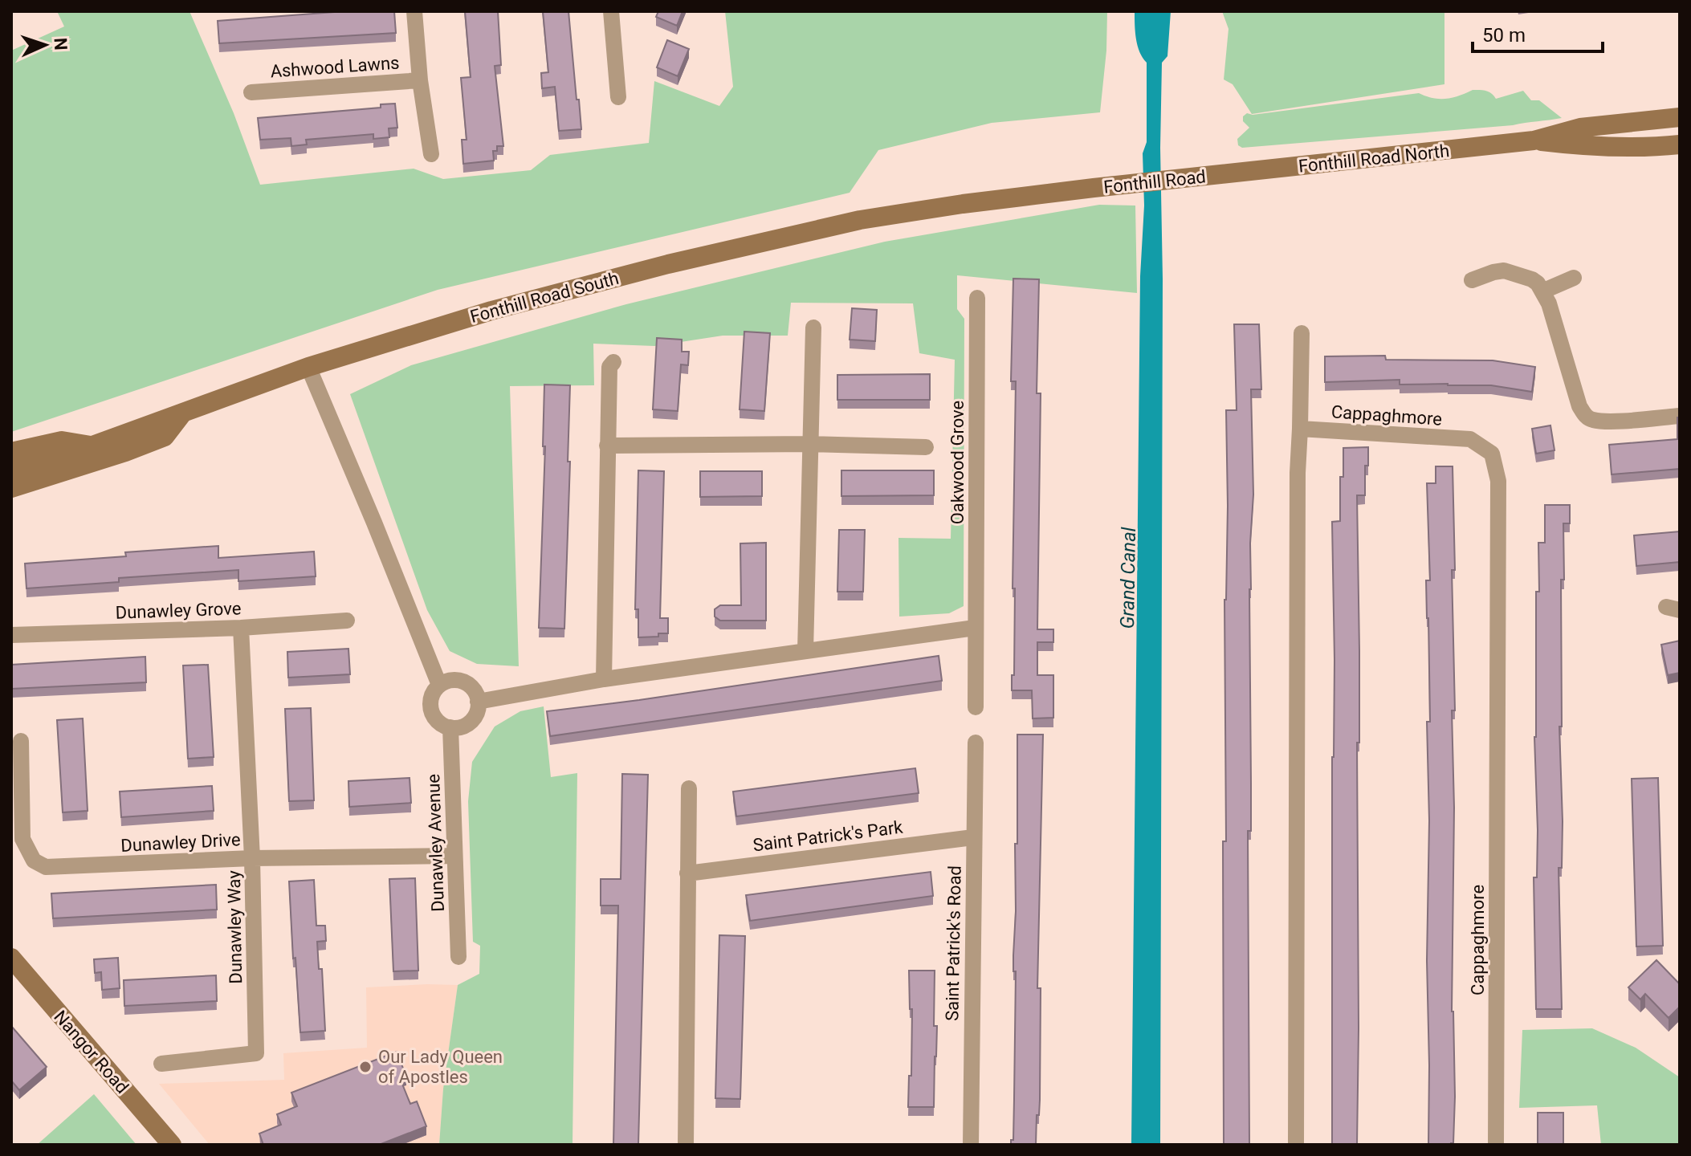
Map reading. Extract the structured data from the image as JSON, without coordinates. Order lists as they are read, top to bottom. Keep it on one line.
{"streets":{"main road":["Fonthill Road North","Fonthill Road","Fonthill Road South","Nangor Road"],"street":["Ashwood Lawns","Cappaghmore","Oakwood Grove","Dunawley Grove","Saint Patrick's Park","Dunawley Drive","Dunawley Avenue","Dunawley Way","Saint Patrick's Road"]},"crossings":[["Fonthill Road North","Fonthill Road"],["Fonthill Road","Fonthill Road South"],["Dunawley Grove","Dunawley Way"],["Saint Patrick's Park","Saint Patrick's Road"],["Dunawley Drive","Dunawley Avenue"],["Dunawley Drive","Dunawley Way"]],"water":["Grand Canal"],"places":["Our Lady Queen of Apostles"],"scale_bar":"50 m","north":"right"}
